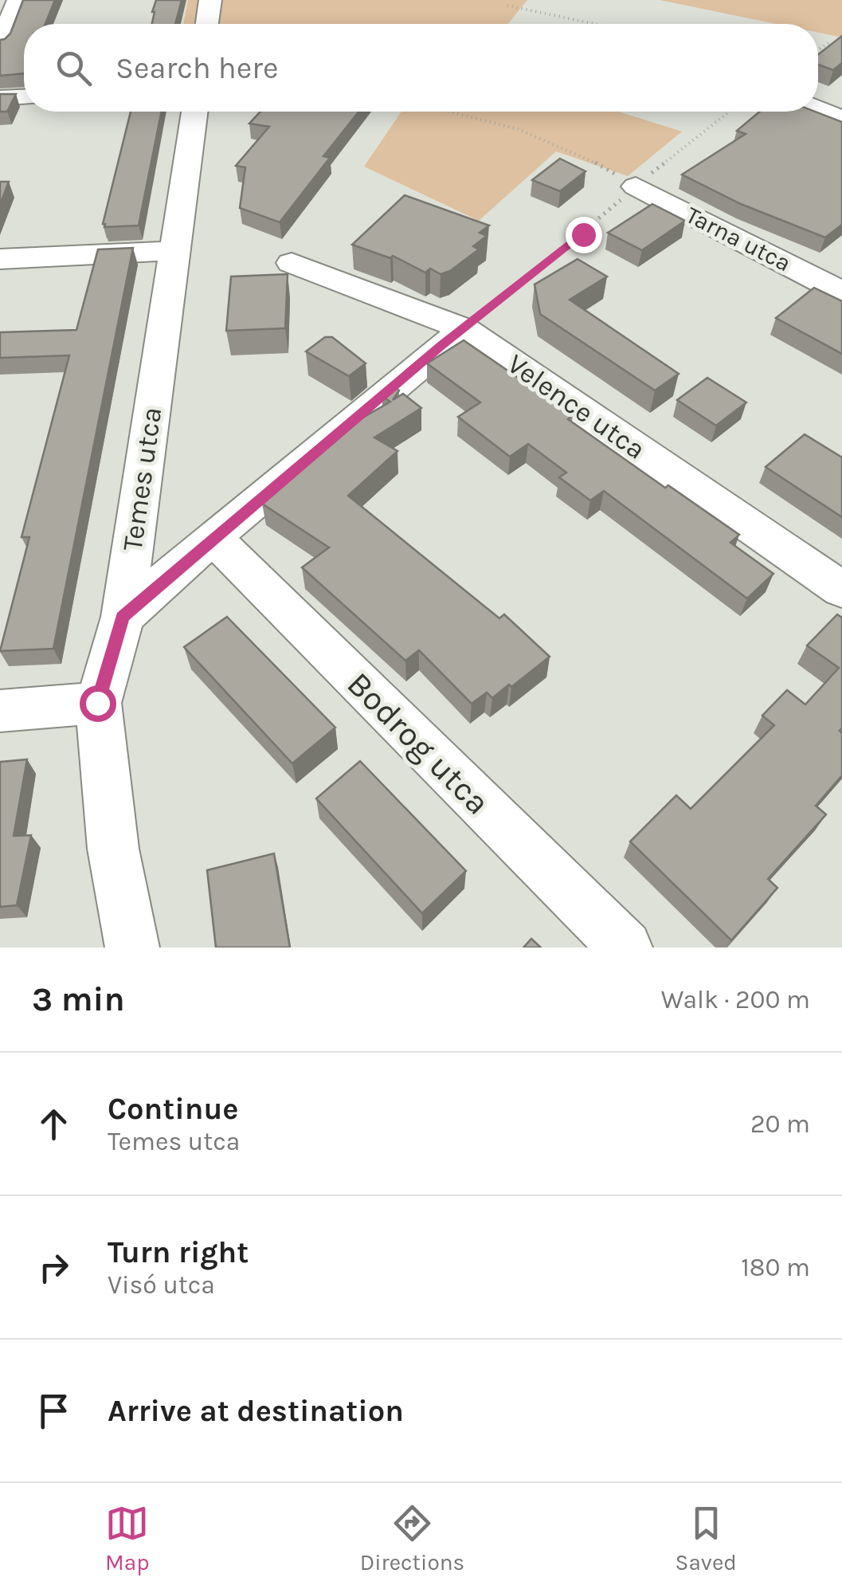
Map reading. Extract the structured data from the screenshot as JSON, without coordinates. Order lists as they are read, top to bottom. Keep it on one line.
{"streets":{"street":["Tarna utca","Velence utca","Temes utca","Bodrog utca"]},"page":{"search":"Search here","heading":["3 min","Walk · 200 m"],"list":[["Continue","Temes utca","20 m"],["Turn right","Visó utca","180 m"],"Arrive at destination"],"nav":["Map","Directions","Saved"]}}
